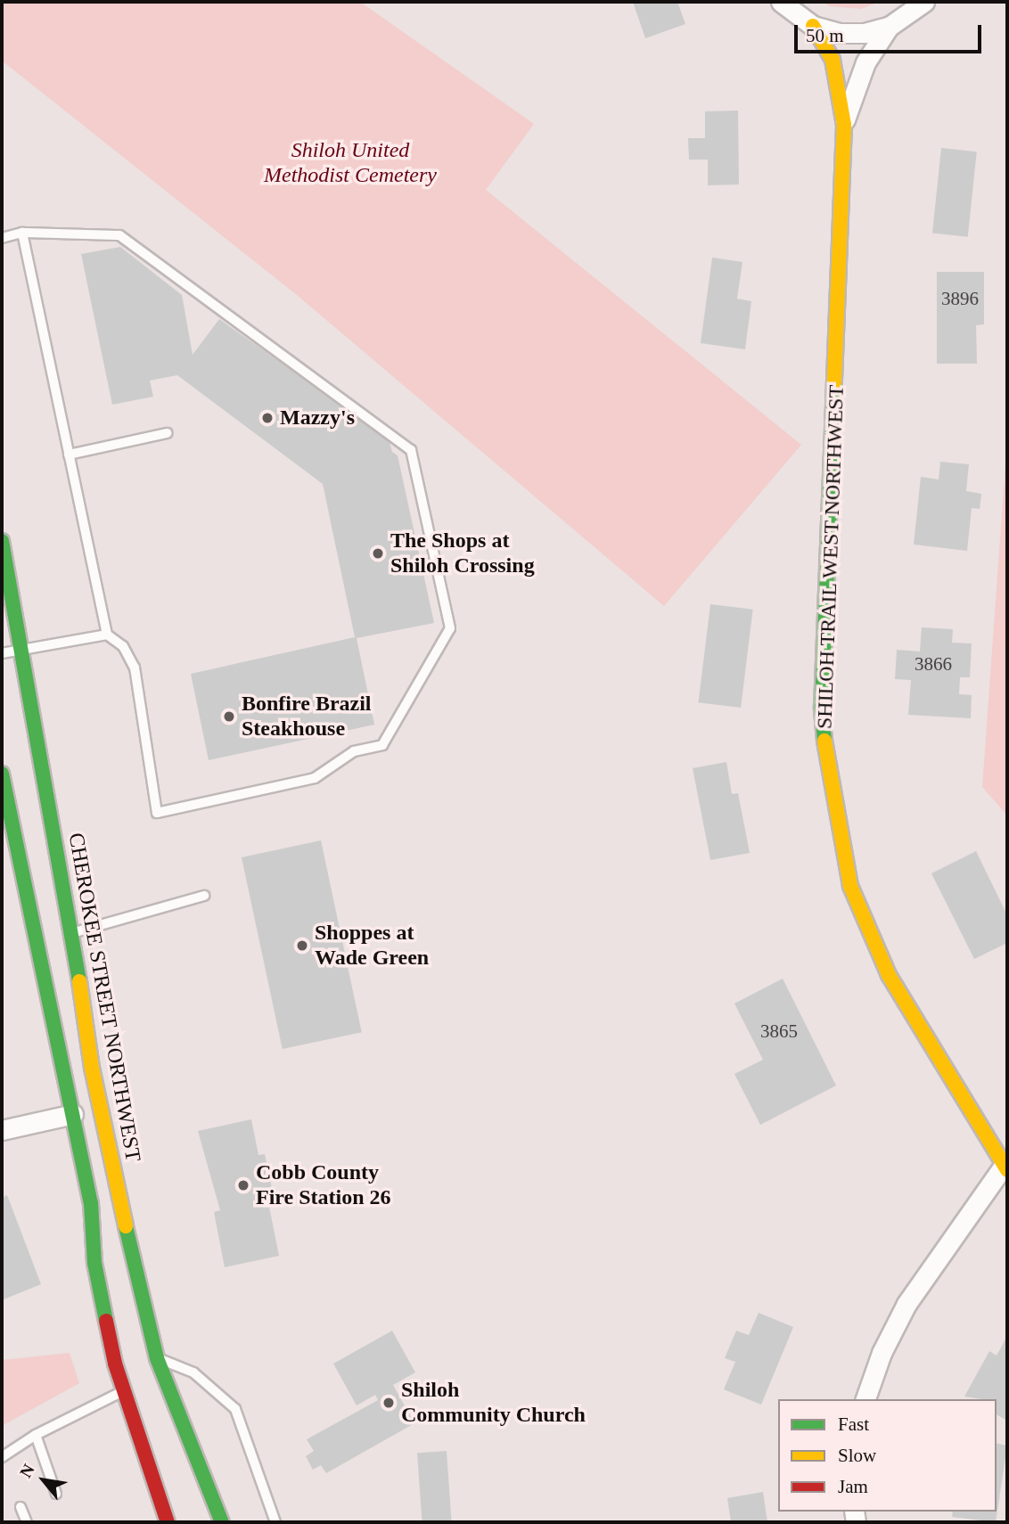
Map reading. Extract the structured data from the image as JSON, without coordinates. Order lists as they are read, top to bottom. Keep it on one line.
{"streets":{"main road":["SHILOH TRAIL WEST NORTHWEST","CHEROKEE STREET NORTHWEST"]},"parks":["Shiloh United Methodist Cemetery"],"places":["Mazzy's","The Shops at Shiloh Crossing","Bonfire Brazil Steakhouse","Shoppes at Wade Green","Cobb County Fire Station 26","Shiloh Community Church"],"house_numbers":["3896","3866","3865"],"legend":["Fast","Slow","Jam"],"scale_bar":"50 m","north":"top left"}
